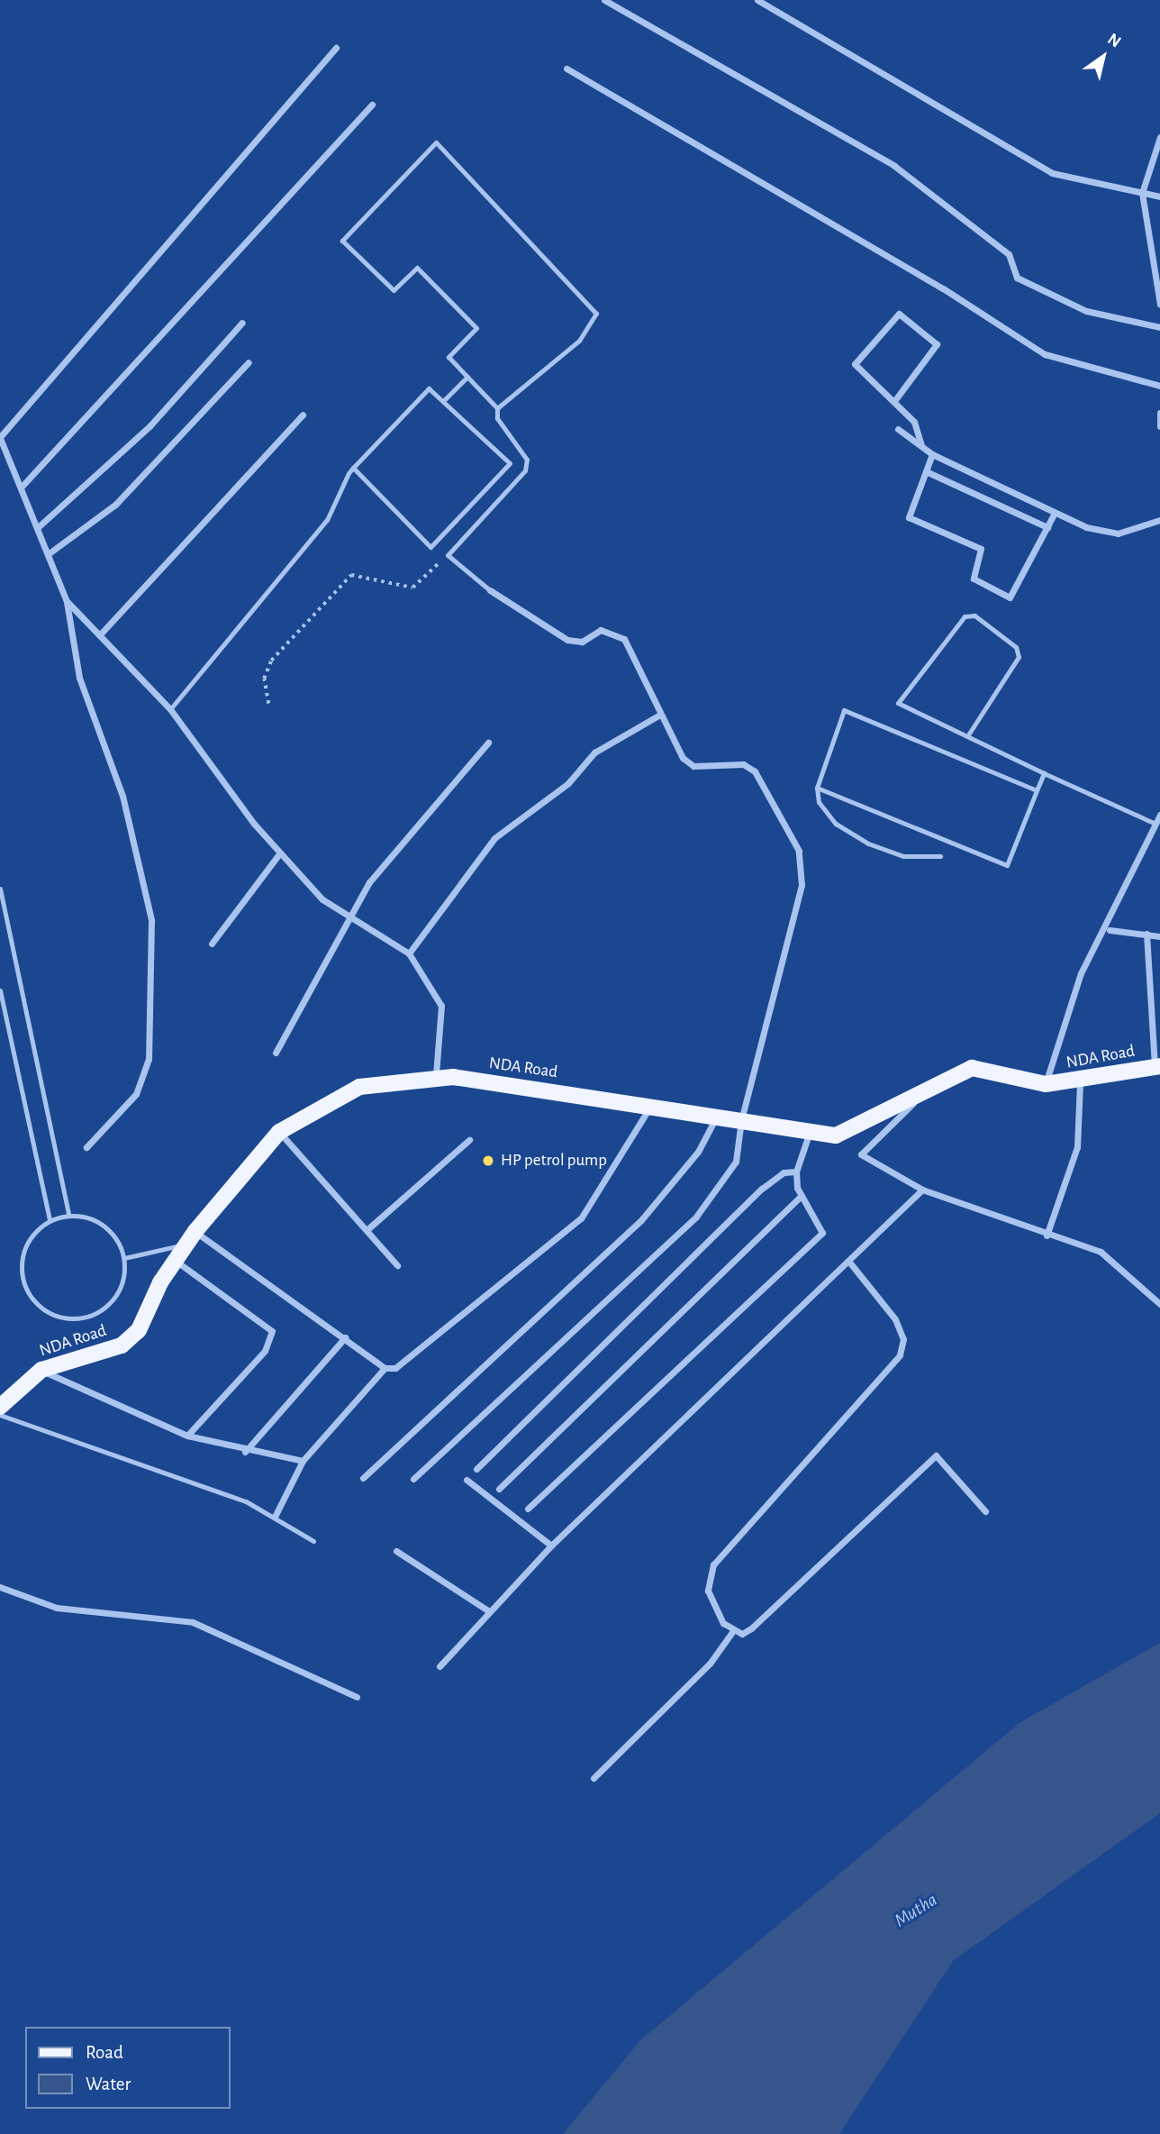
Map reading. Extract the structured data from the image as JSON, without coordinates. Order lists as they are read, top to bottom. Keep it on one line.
{"streets":{"main road":["NDA Road"]},"water":["Mutha"],"places":["HP petrol pump"],"legend":["Road","Water"],"north":"top right"}
